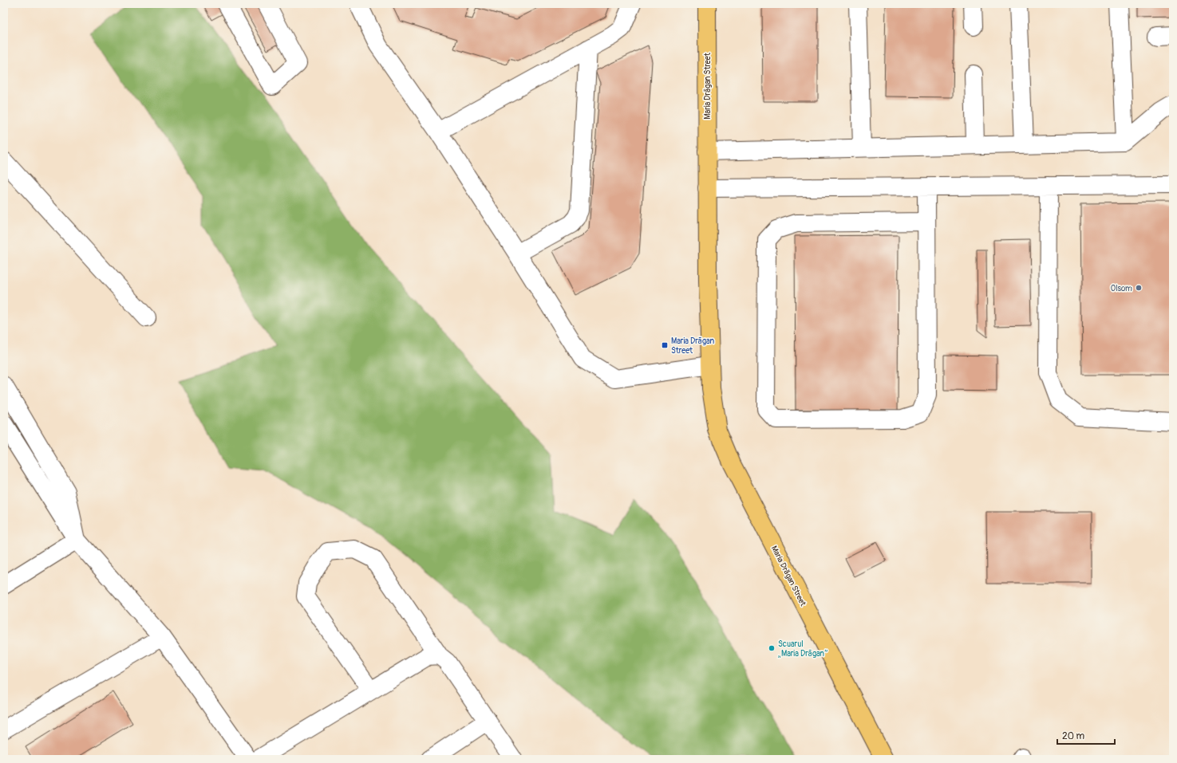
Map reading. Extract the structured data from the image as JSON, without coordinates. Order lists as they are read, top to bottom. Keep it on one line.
{"streets":{"main road":["Maria Drăgan Street"]},"places":{"other":["Olsom","Scuarul „Maria Drăgan”"],"transit":["Maria Drăgan Street"]},"scale_bar":"20 m"}
